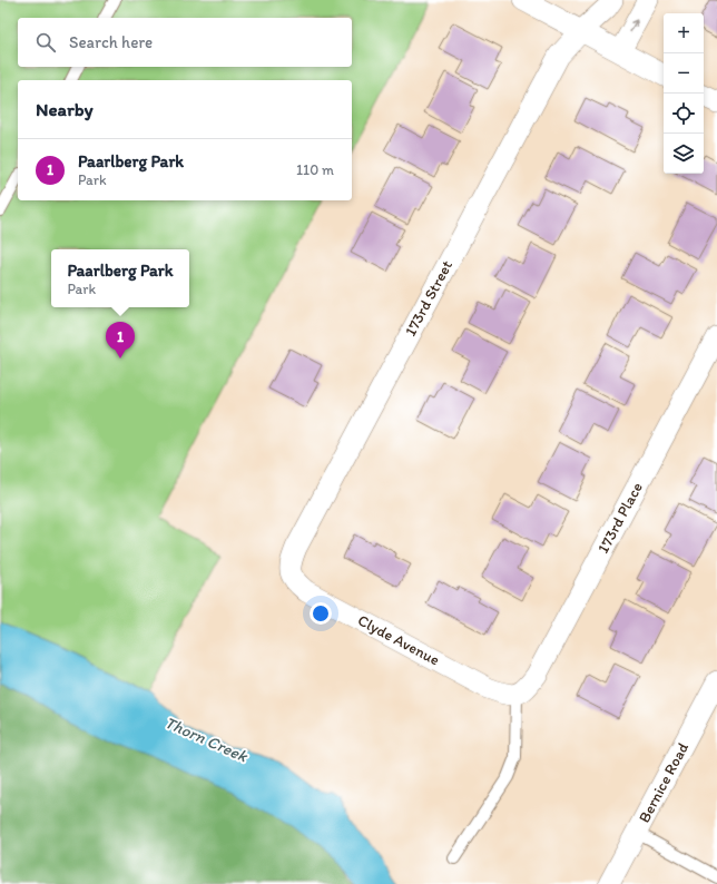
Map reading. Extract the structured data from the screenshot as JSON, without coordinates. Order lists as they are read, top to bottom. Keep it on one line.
{"streets":{"street":["173rd Street","173rd Place","Clyde Avenue","Bernice Road"]},"crossings":[["173rd Street","Clyde Avenue"],["173rd Place","Clyde Avenue"]],"water":["Thorn Creek"],"page":{"map_buttons":["+","−"],"search":"Search here","heading":"Nearby","list":[{"mark":"1","name":"Paarlberg Park","note":"Park","value":"110 m"}],"popup":["Paarlberg Park","Park"],"pins":"1"}}
